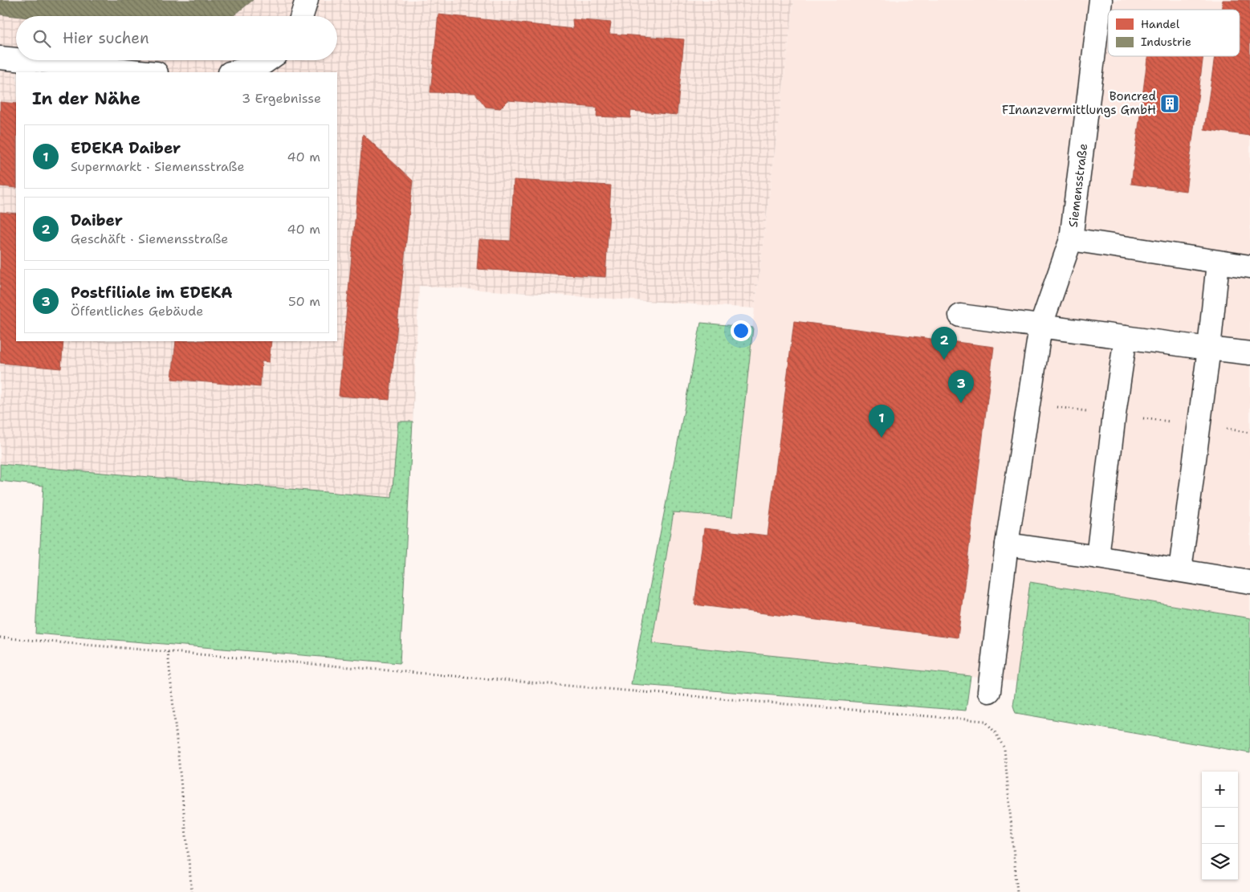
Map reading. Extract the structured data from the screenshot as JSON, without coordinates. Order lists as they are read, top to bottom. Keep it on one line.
{"streets":{"street":["Siemensstraße"]},"places":{"building":["Boncred FInanzvermittlungs GmbH"]},"legend":["Handel","Industrie"],"page":{"search":"Hier suchen","heading":["In der Nähe","3 Ergebnisse"],"list":[{"mark":"1","name":"EDEKA Daiber","note":"Supermarkt · Siemensstraße","value":"40 m"},{"mark":"2","name":"Daiber","note":"Geschäft · Siemensstraße","value":"40 m"},{"mark":"3","name":"Postfiliale im EDEKA","note":"Öffentliches Gebäude","value":"50 m"}],"pins":["2","3","1"],"map_buttons":["+","−"]}}
